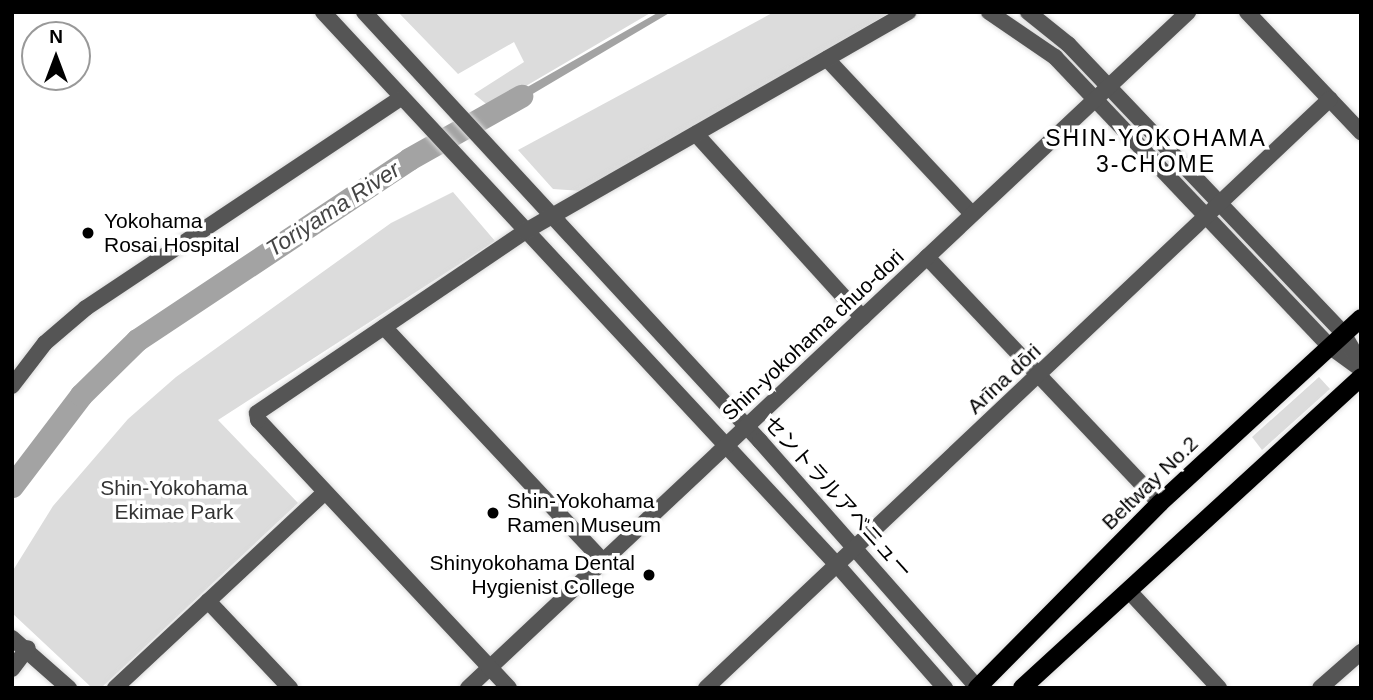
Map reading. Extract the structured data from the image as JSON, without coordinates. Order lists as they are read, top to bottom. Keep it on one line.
{"streets":{"main road":["Beltway No.2"],"street":["Shin-yokohama chuo-dori","Arīna dōri","セントラルアベニュー"]},"crossings":[["Shin-yokohama chuo-dori","セントラルアベニュー"],["Arīna dōri","セントラルアベニュー"],["Beltway No.2","セントラルアベニュー"]],"districts":["SHIN-YOKOHAMA 3-CHOME"],"water":["Toriyama River"],"parks":["Shin-Yokohama Ekimae Park"],"places":["Yokohama Rosai Hospital","Shin-Yokohama Ramen Museum","Shinyokohama Dental Hygienist College"],"north":"top"}
